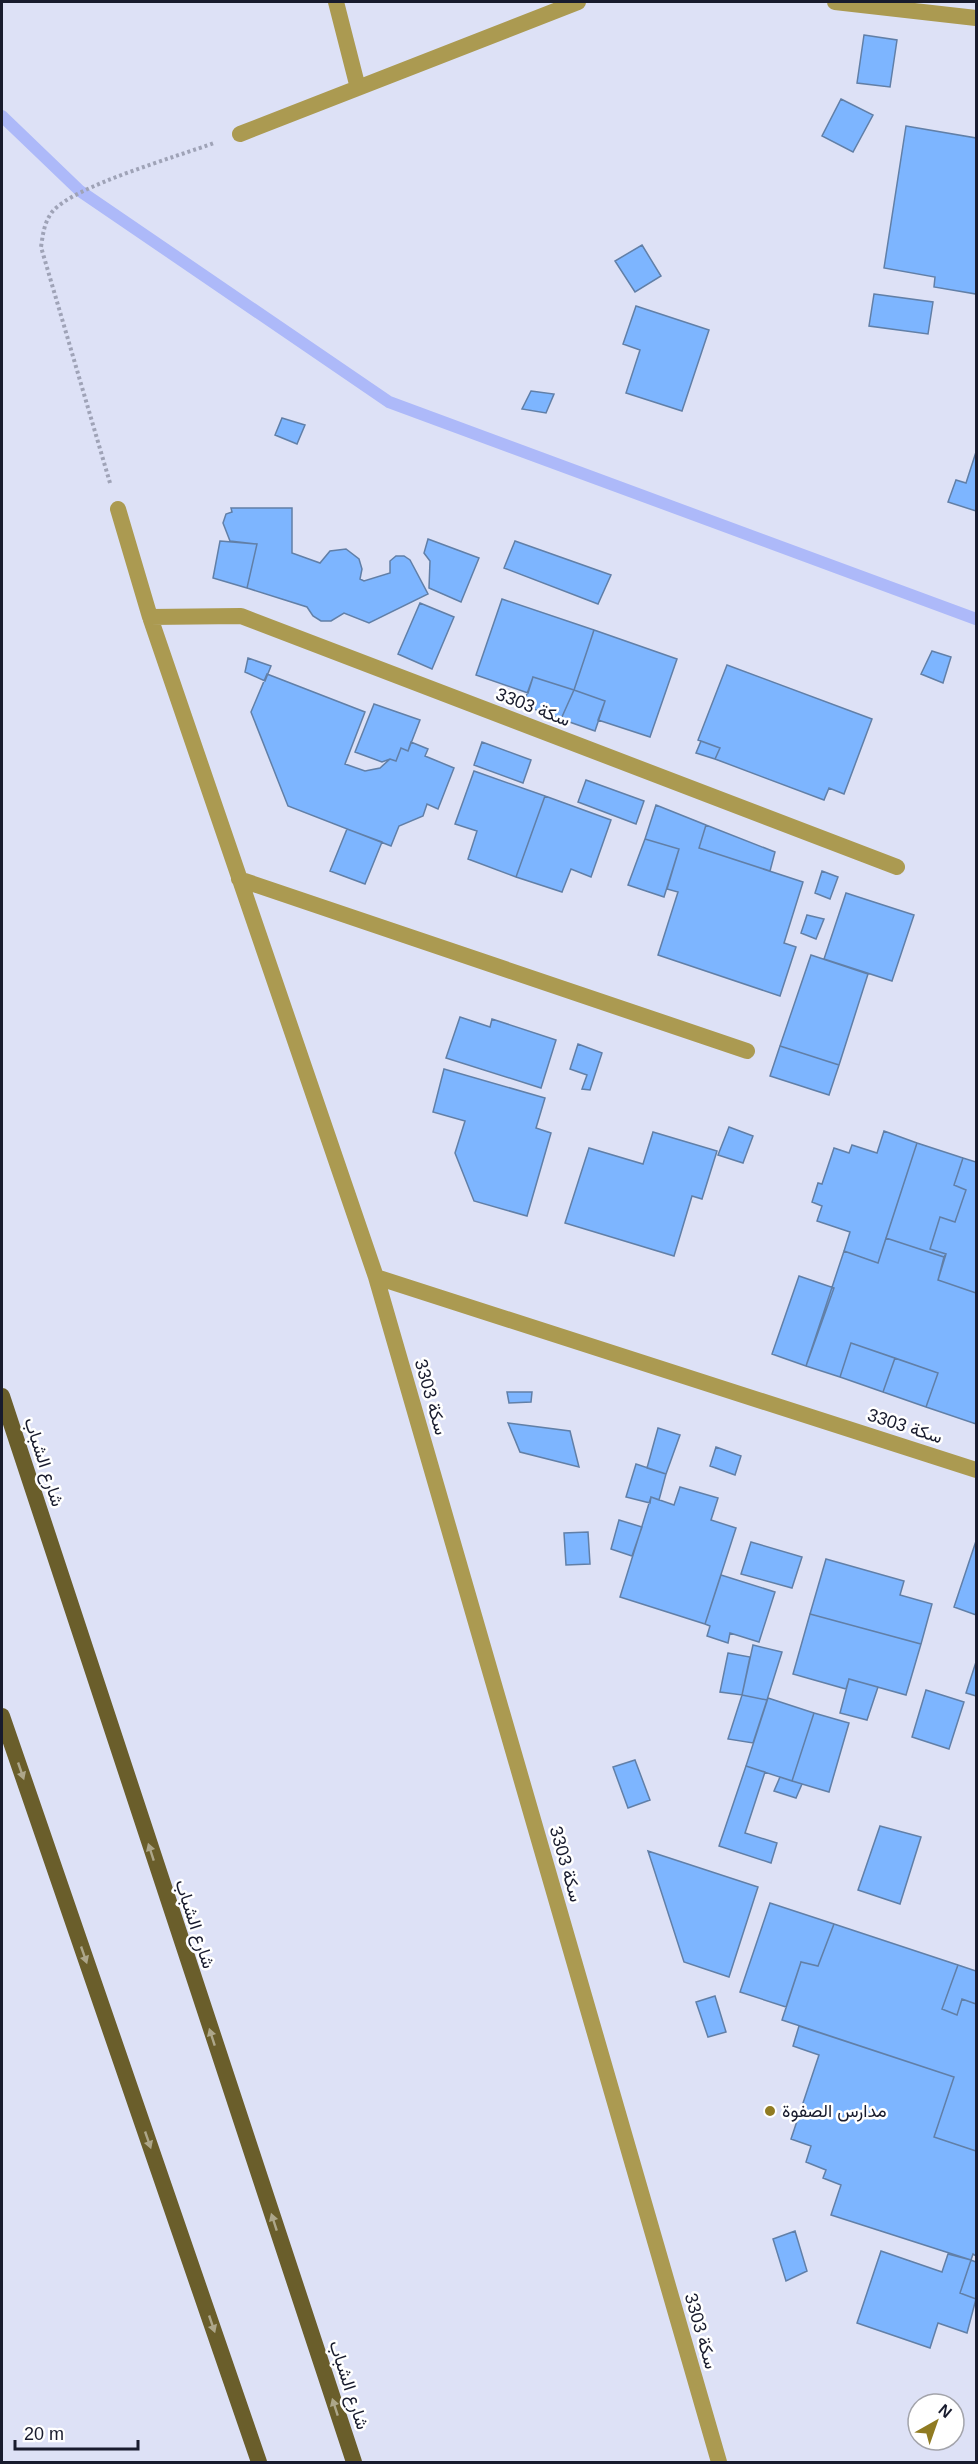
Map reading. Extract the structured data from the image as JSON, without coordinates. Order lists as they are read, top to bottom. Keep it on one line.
{"streets":{"main road":["شارع الشباب"],"street":["سكة 3303"]},"places":["مدارس الصفوة"],"scale_bar":"20 m","north":"top right"}
